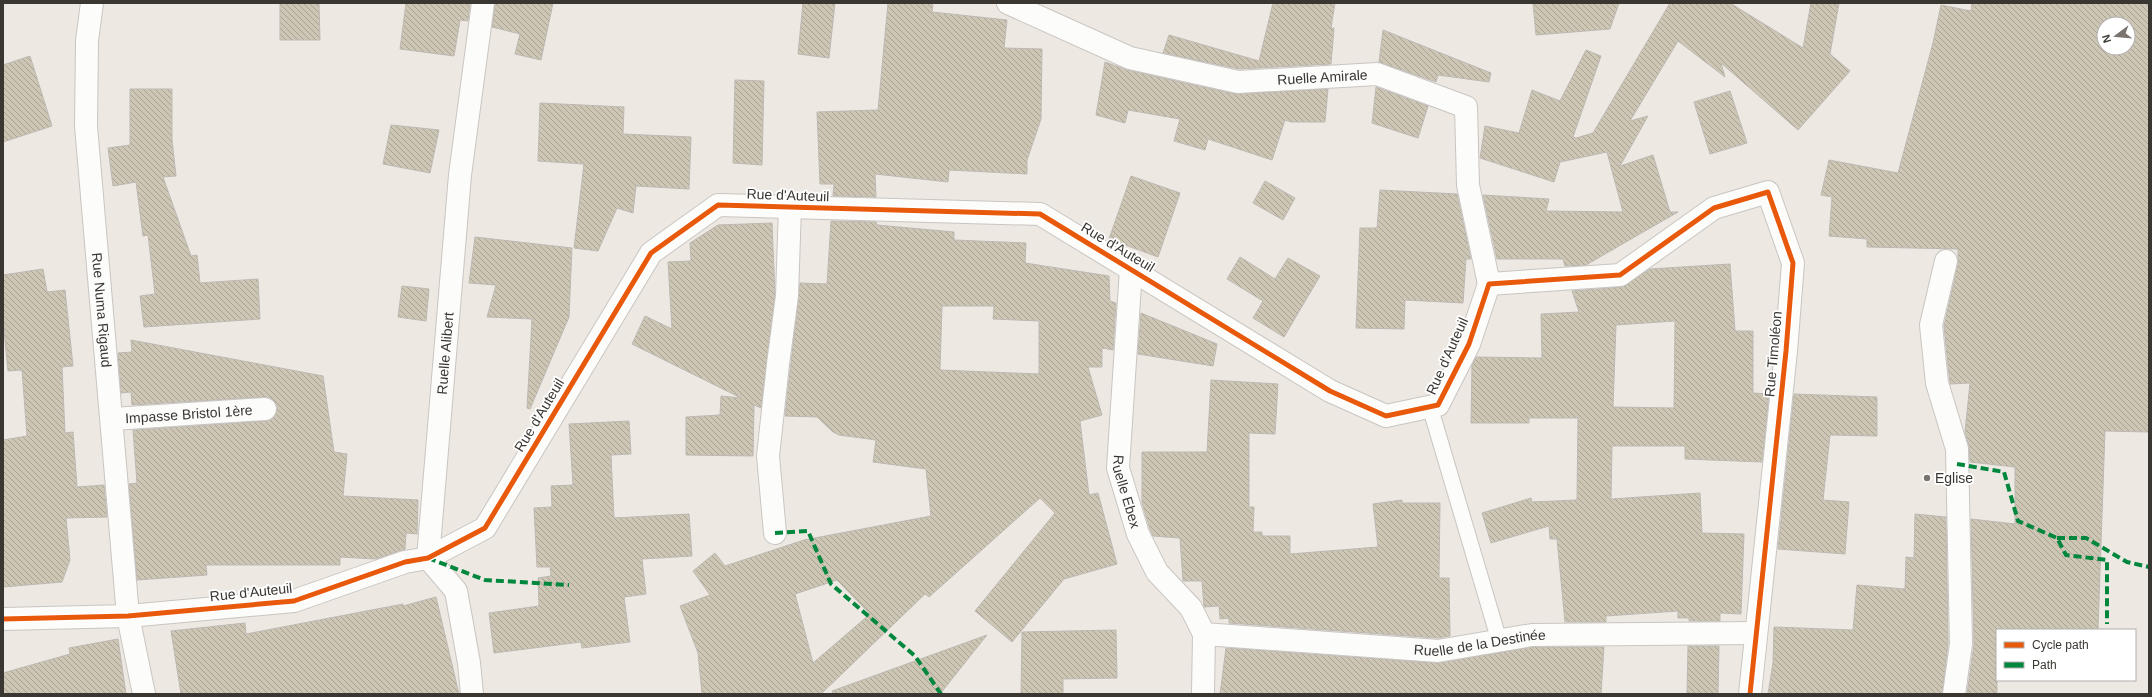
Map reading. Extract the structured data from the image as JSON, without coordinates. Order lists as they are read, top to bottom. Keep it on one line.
{"streets":{"street":["Ruelle Amirale","Rue d'Auteuil","Rue Numa Rigaud","Ruelle Alibert","Rue Timoléon","Impasse Bristol 1ère","Ruelle Ebex","Ruelle de la Destinée"]},"crossings":[["Ruelle Amirale","Rue d'Auteuil"],["Ruelle Amirale","Rue Timoléon"],["Rue d'Auteuil","Rue Numa Rigaud"],["Rue d'Auteuil","Ruelle Alibert"],["Rue d'Auteuil","Rue Timoléon"],["Rue d'Auteuil","Ruelle Ebex"],["Rue Numa Rigaud","Impasse Bristol 1ère"],["Rue Timoléon","Ruelle de la Destinée"],["Ruelle Ebex","Ruelle de la Destinée"]],"places":["Eglise"],"legend":["Cycle path","Path"],"north":"left"}
